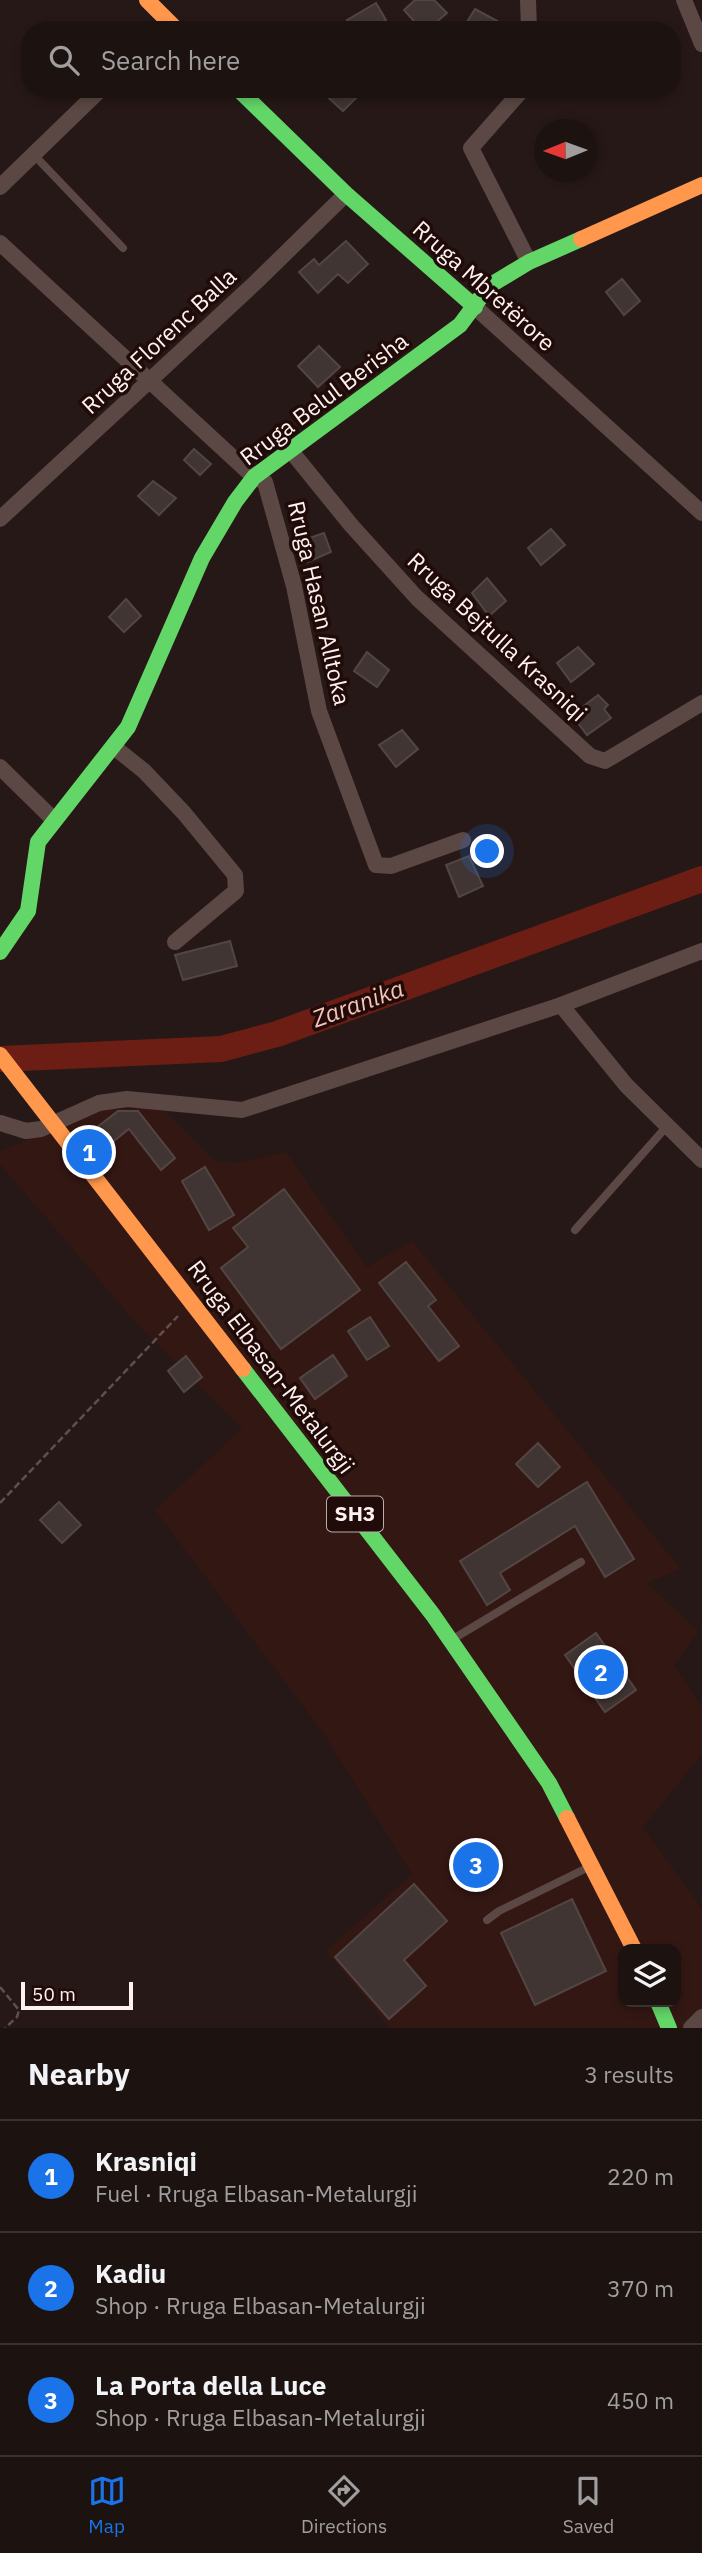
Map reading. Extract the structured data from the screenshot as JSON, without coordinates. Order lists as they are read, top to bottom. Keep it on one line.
{"streets":{"street":["Rruga Mbretërore","Rruga Florenc Balla","Rruga Belul Berisha","Rruga Hasan Alltoka","Rruga Bejtulla Krasniqi","Rruga Elbasan-Metalurgji","SH3"]},"crossings":[["Rruga Mbretërore","Rruga Florenc Balla"],["Rruga Mbretërore","Rruga Belul Berisha"],["Rruga Florenc Balla","Rruga Hasan Alltoka"],["Rruga Belul Berisha","Rruga Hasan Alltoka"],["Rruga Belul Berisha","Rruga Bejtulla Krasniqi"]],"water":["Zaranika"],"scale_bar":"50 m","north":"left","page":{"search":"Search here","pins":["1","2","3"],"scale":"50 m","heading":["Nearby","3 results"],"list":[{"mark":"1","name":"Krasniqi","note":"Fuel · Rruga Elbasan-Metalurgji","value":"220 m"},{"mark":"2","name":"Kadiu","note":"Shop · Rruga Elbasan-Metalurgji","value":"370 m"},{"mark":"3","name":"La Porta della Luce","note":"Shop · Rruga Elbasan-Metalurgji","value":"450 m"}],"nav":["Map","Directions","Saved"]}}
